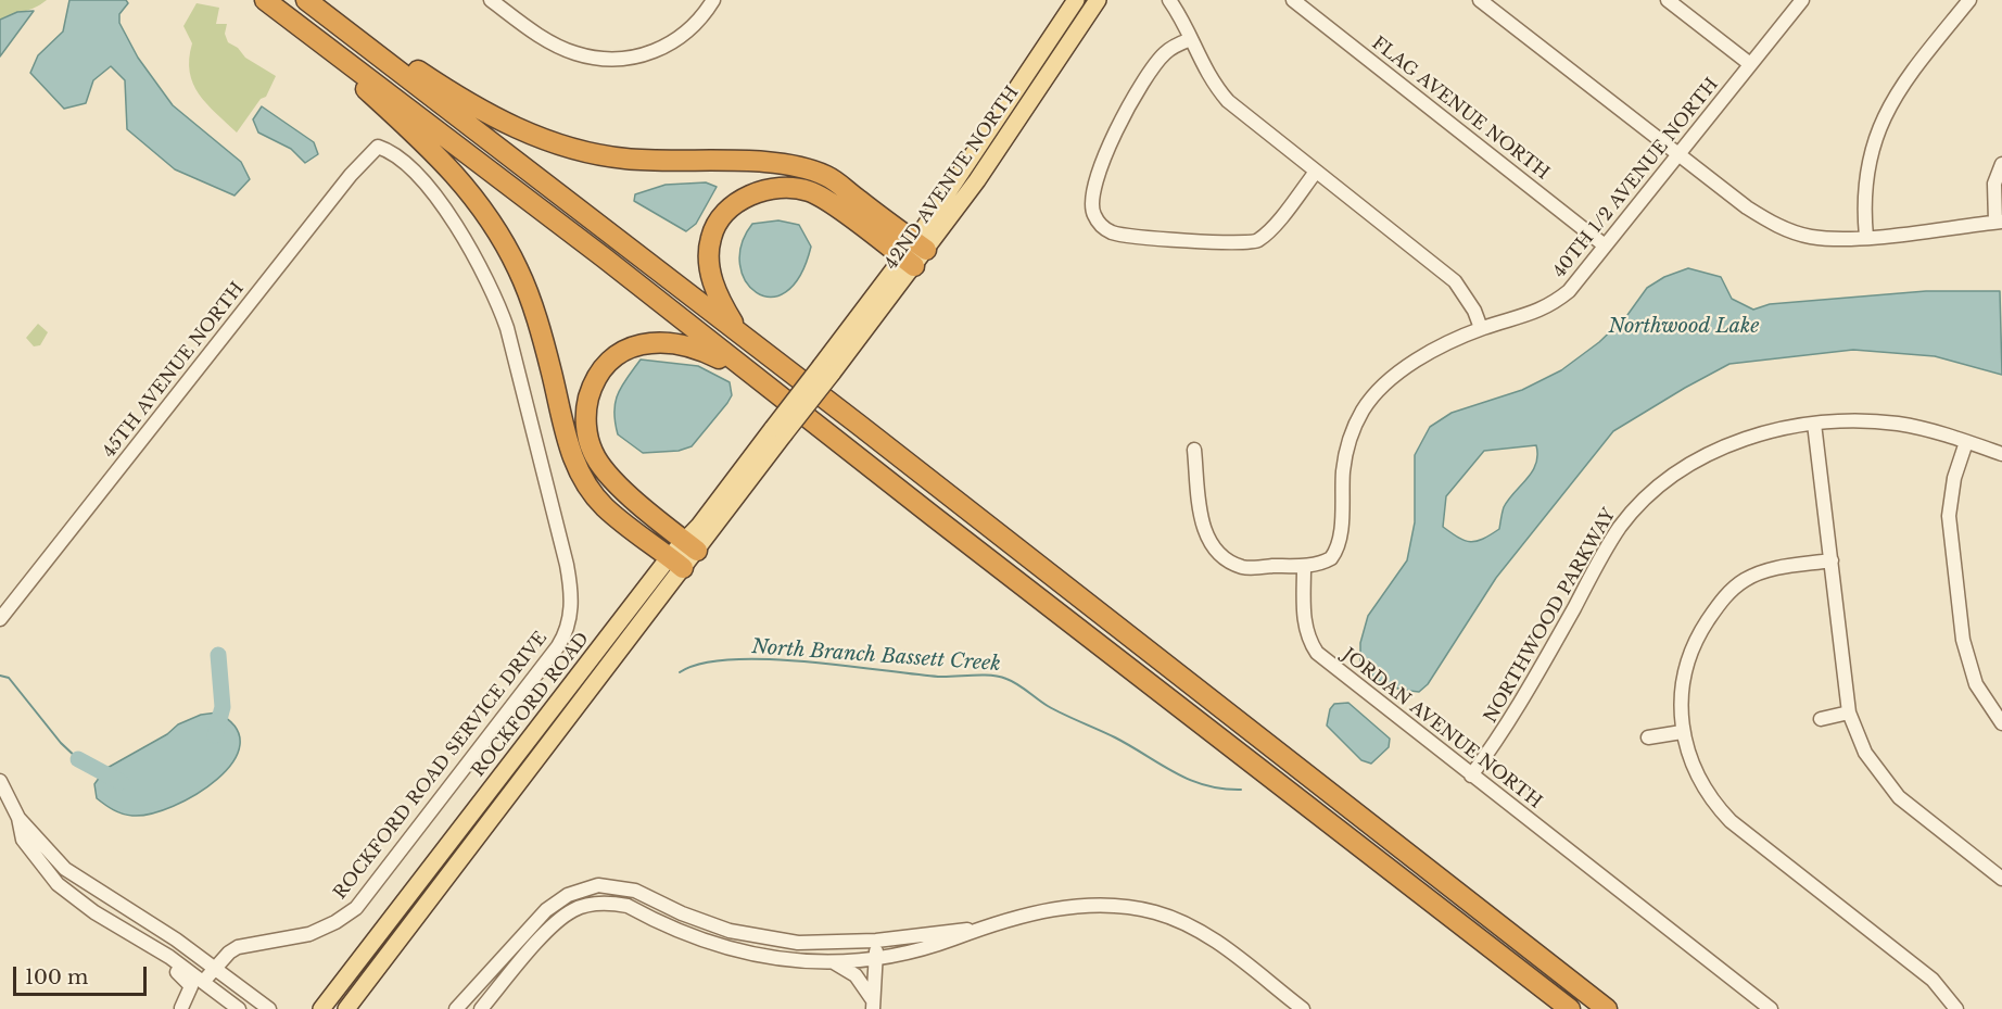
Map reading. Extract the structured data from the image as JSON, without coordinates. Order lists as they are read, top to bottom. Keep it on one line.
{"streets":{"main road":["42ND AVENUE NORTH","ROCKFORD ROAD"],"street":["FLAG AVENUE NORTH","40TH 1/2 AVENUE NORTH","45TH AVENUE NORTH","NORTHWOOD PARKWAY","JORDAN AVENUE NORTH","ROCKFORD ROAD SERVICE DRIVE"]},"crossings":[["FLAG AVENUE NORTH","40TH 1/2 AVENUE NORTH"],["42ND AVENUE NORTH","ROCKFORD ROAD"],["40TH 1/2 AVENUE NORTH","JORDAN AVENUE NORTH"],["45TH AVENUE NORTH","ROCKFORD ROAD SERVICE DRIVE"],["NORTHWOOD PARKWAY","JORDAN AVENUE NORTH"]],"water":["Northwood Lake","North Branch Bassett Creek"],"scale_bar":"100 m"}
